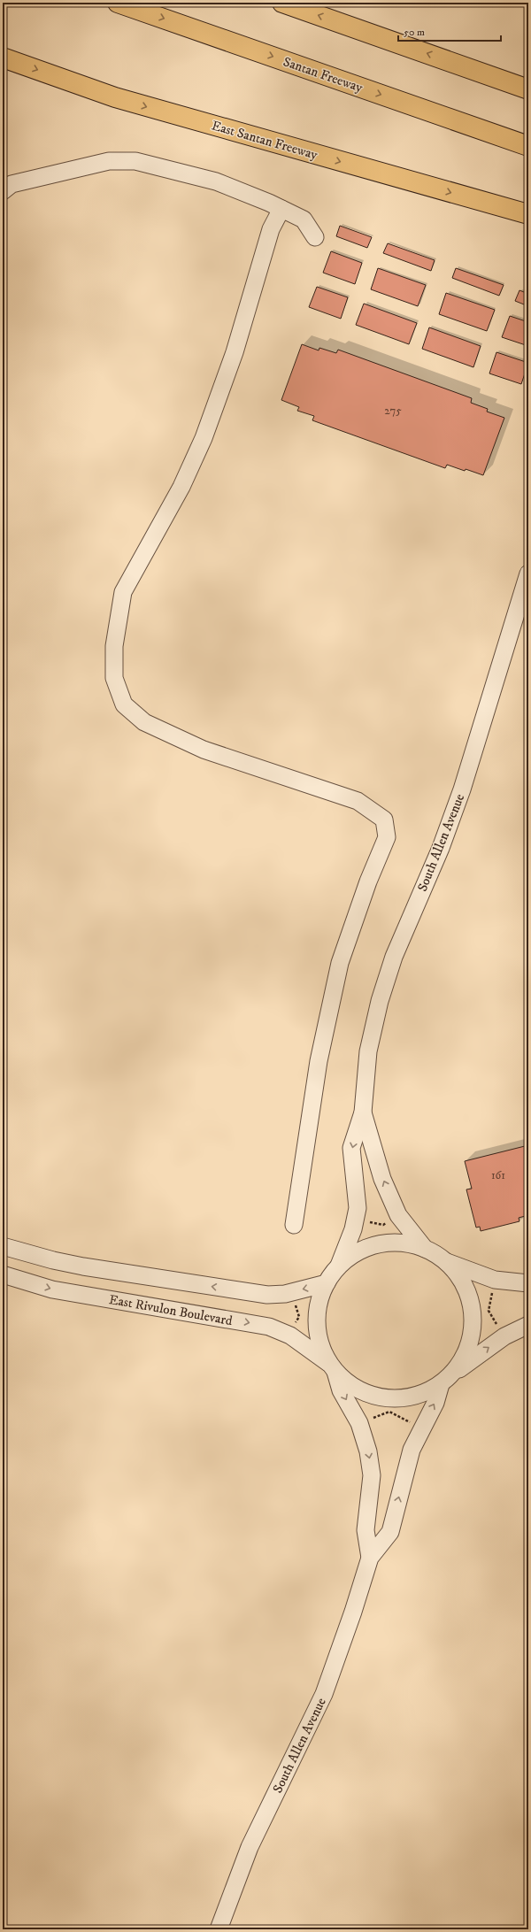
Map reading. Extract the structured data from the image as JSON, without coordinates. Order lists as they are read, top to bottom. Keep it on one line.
{"streets":{"main road":["Santan Freeway","East Santan Freeway"],"street":["South Allen Avenue","East Rivulon Boulevard"]},"crossings":[["South Allen Avenue","East Rivulon Boulevard"]],"house_numbers":["275","161"],"scale_bar":"50 m"}
